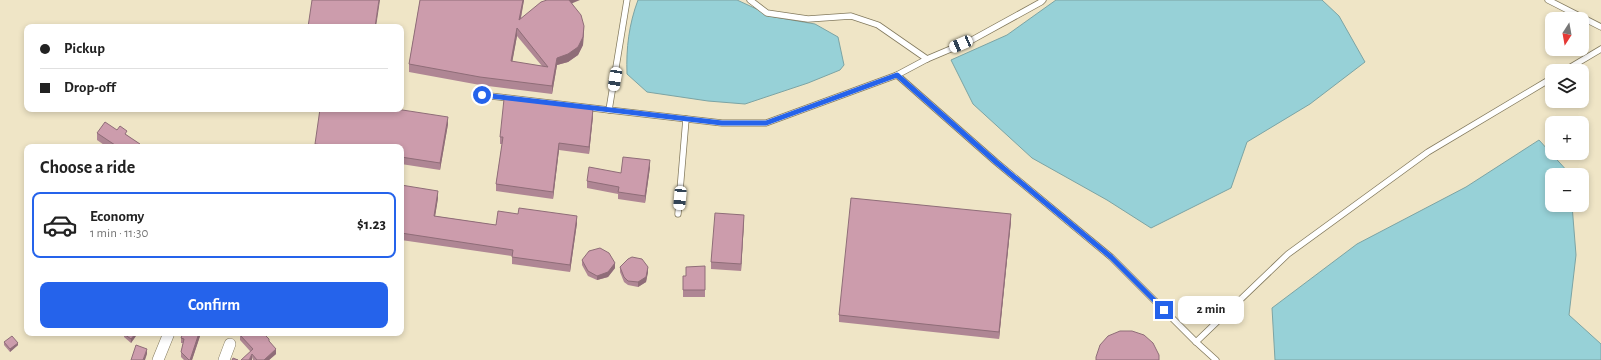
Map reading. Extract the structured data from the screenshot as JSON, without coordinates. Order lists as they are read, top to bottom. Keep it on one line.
{"north":"bottom","page":{"map_buttons":["+","−"],"banner":["Pickup","Drop-off"],"heading":"Choose a ride","list":[{"name":"Economy","note":"1 min · 11:30","value":"$1.23"}],"buttons":"Confirm","bubble":"2 min"}}
